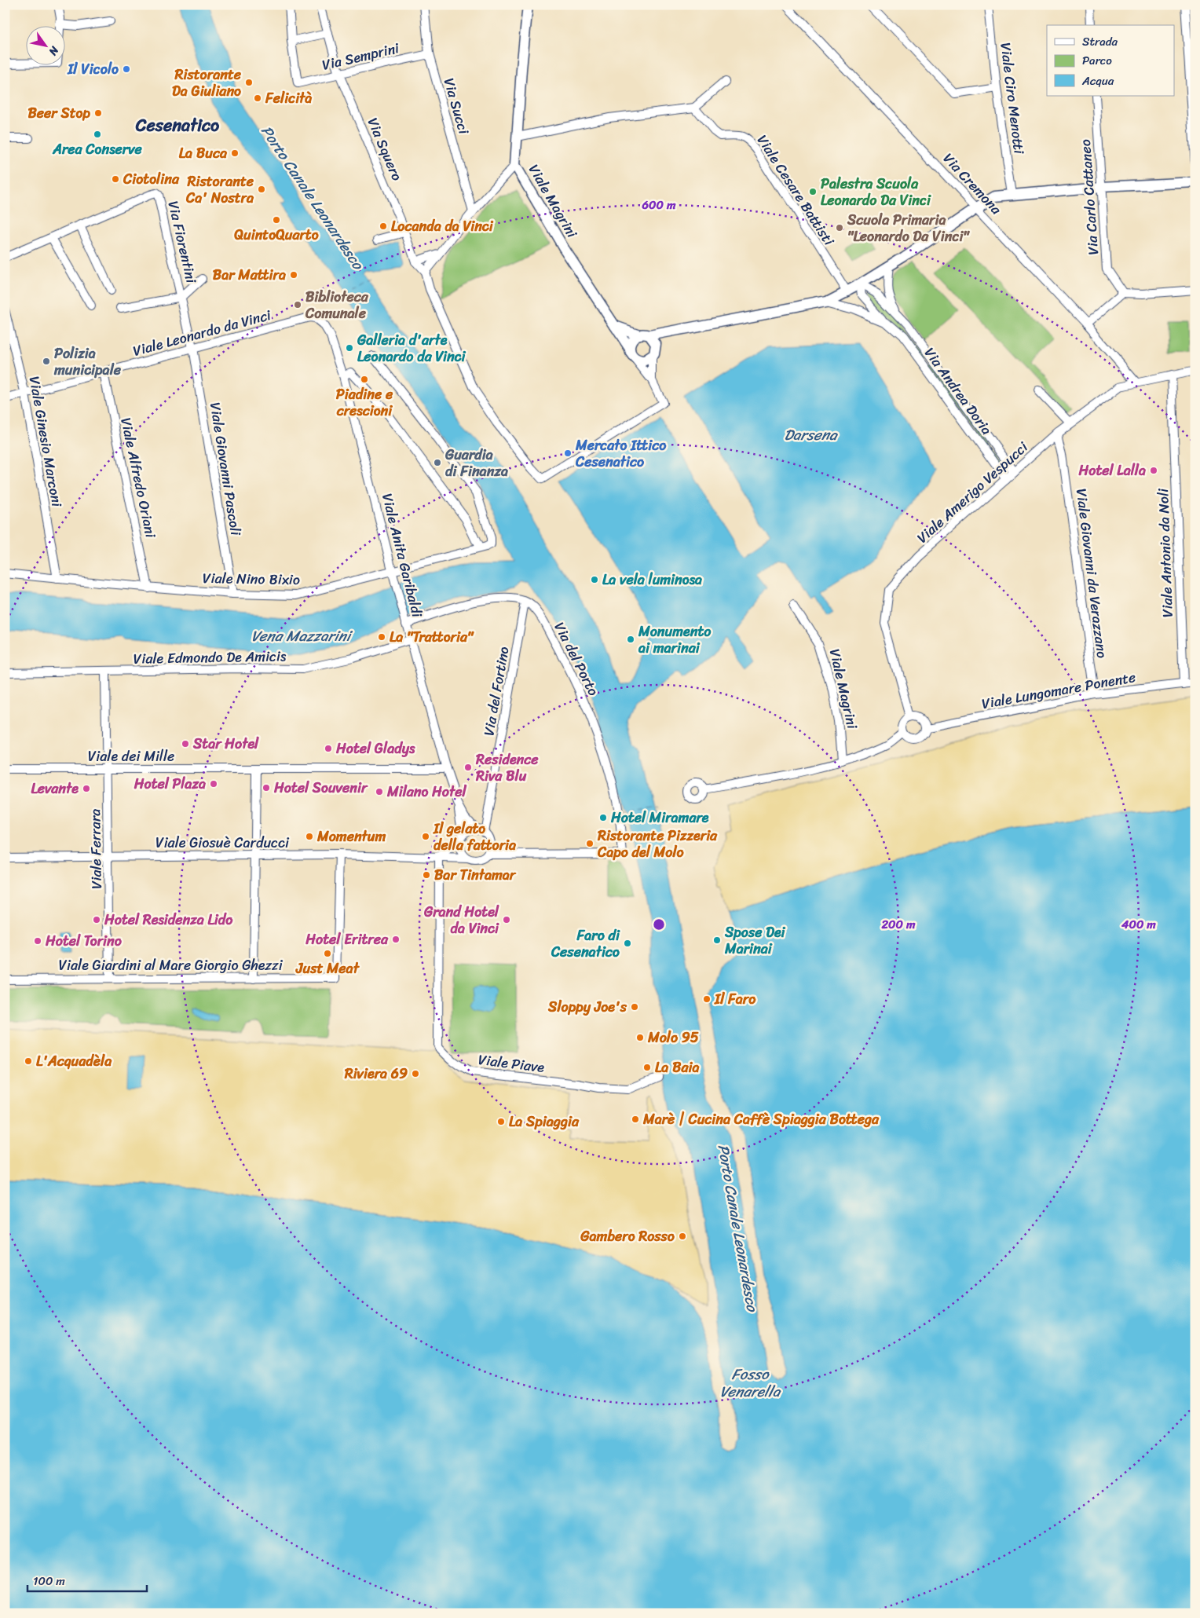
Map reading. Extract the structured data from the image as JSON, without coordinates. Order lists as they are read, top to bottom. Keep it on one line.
{"streets":{"street":["Via Semprini","Viale Ciro Menotti","Via Succi","Via Squero","Via Cremona","Viale Cesare Battisti","Via Carlo Cattaneo","Viale Magrini","Via Fiorentini","Viale Leonardo da Vinci","Via Andrea Doria","Viale Ginesio Marconi","Viale Giovanni Pascoli","Viale Alfredo Oriani","Viale Amerigo Vespucci","Viale Antonio da Noli","Viale Anita Garibaldi","Viale Giovanni da Verazzano","Viale Nino Bixio","Viale Edmondo De Amicis","Via del Porto","Viale Lungomare Ponente","Via del Fortino","Viale dei Mille","Viale Giosuè Carducci","Viale Ferrara","Viale Giardini al Mare Giorgio Ghezzi","Viale Piave"]},"crossings":[["Via Semprini","Via Succi"],["Via Semprini","Via Squero"],["Via Squero","Viale Magrini"],["Via Cremona","Viale Amerigo Vespucci"],["Via Fiorentini","Viale Leonardo da Vinci"],["Via Fiorentini","Viale Giovanni Pascoli"],["Viale Leonardo da Vinci","Viale Ginesio Marconi"],["Viale Leonardo da Vinci","Viale Giovanni Pascoli"],["Viale Leonardo da Vinci","Viale Alfredo Oriani"],["Viale Leonardo da Vinci","Viale Anita Garibaldi"],["Via Andrea Doria","Viale Amerigo Vespucci"],["Viale Ginesio Marconi","Viale Nino Bixio"],["Viale Giovanni Pascoli","Viale Nino Bixio"],["Viale Alfredo Oriani","Viale Nino Bixio"],["Viale Amerigo Vespucci","Viale Antonio da Noli"],["Viale Amerigo Vespucci","Viale Giovanni da Verazzano"],["Viale Amerigo Vespucci","Viale Lungomare Ponente"],["Viale Antonio da Noli","Viale Lungomare Ponente"],["Viale Anita Garibaldi","Viale Nino Bixio"],["Viale Anita Garibaldi","Viale Edmondo De Amicis"],["Viale Anita Garibaldi","Via del Porto"],["Viale Anita Garibaldi","Via del Fortino"],["Viale Anita Garibaldi","Viale dei Mille"],["Viale Anita Garibaldi","Viale Giosuè Carducci"],["Viale Giovanni da Verazzano","Viale Lungomare Ponente"],["Viale Edmondo De Amicis","Viale Ferrara"],["Via del Porto","Via del Fortino"],["Via del Porto","Viale Giosuè Carducci"],["Via del Fortino","Viale Giosuè Carducci"],["Viale dei Mille","Viale Ferrara"],["Viale Giosuè Carducci","Viale Ferrara"],["Viale Giosuè Carducci","Viale Giardini al Mare Giorgio Ghezzi"],["Viale Giosuè Carducci","Viale Piave"],["Viale Ferrara","Viale Giardini al Mare Giorgio Ghezzi"]],"districts":["Cesenatico"],"water":["Porto Canale Leonardesco","Darsena","Vena Mazzarini","Fosso Venarella"],"places":["Il Vicolo","Ristorante Da Giuliano","Felicità","Beer Stop","Area Conserve","La Buca","Ciotolina","Ristorante Ca' Nostra","Palestra Scuola Leonardo Da Vinci","QuintoQuarto","Locanda da Vinci","Scuola Primaria \"Leonardo Da Vinci\"","Bar Mattira","Biblioteca Comunale","Galleria d'arte Leonardo da Vinci","Polizia municipale","Piadine e crescioni","Mercato Ittico Cesenatico","Guardia di Finanza","Hotel Lalla","La vela luminosa","La \"Trattoria\"","Monumento ai marinai","Star Hotel","Hotel Gladys","Residence Riva Blu","Hotel Plaza","Hotel Souvenir","Levante","Milano Hotel","Hotel Miramare","Momentum","Il gelato della fattoria","Ristorante Pizzeria Capo del Molo","Bar Tintamar","Hotel Residenza Lido","Grand Hotel da Vinci","Hotel Eritrea","Spose Dei Marinai","Hotel Torino","Faro di Cesenatico","Just Meat","Il Faro","Sloppy Joe's","Molo 95","L'Acquadèla","La Baia","Riviera 69","Marè | Cucina Caffè Spiaggia Bottega","La Spiaggia","Gambero Rosso"],"legend":["Strada","Parco","Acqua"],"scale_bar":"100 m","north":"bottom right","rings":["600 m","200 m","400 m"]}
